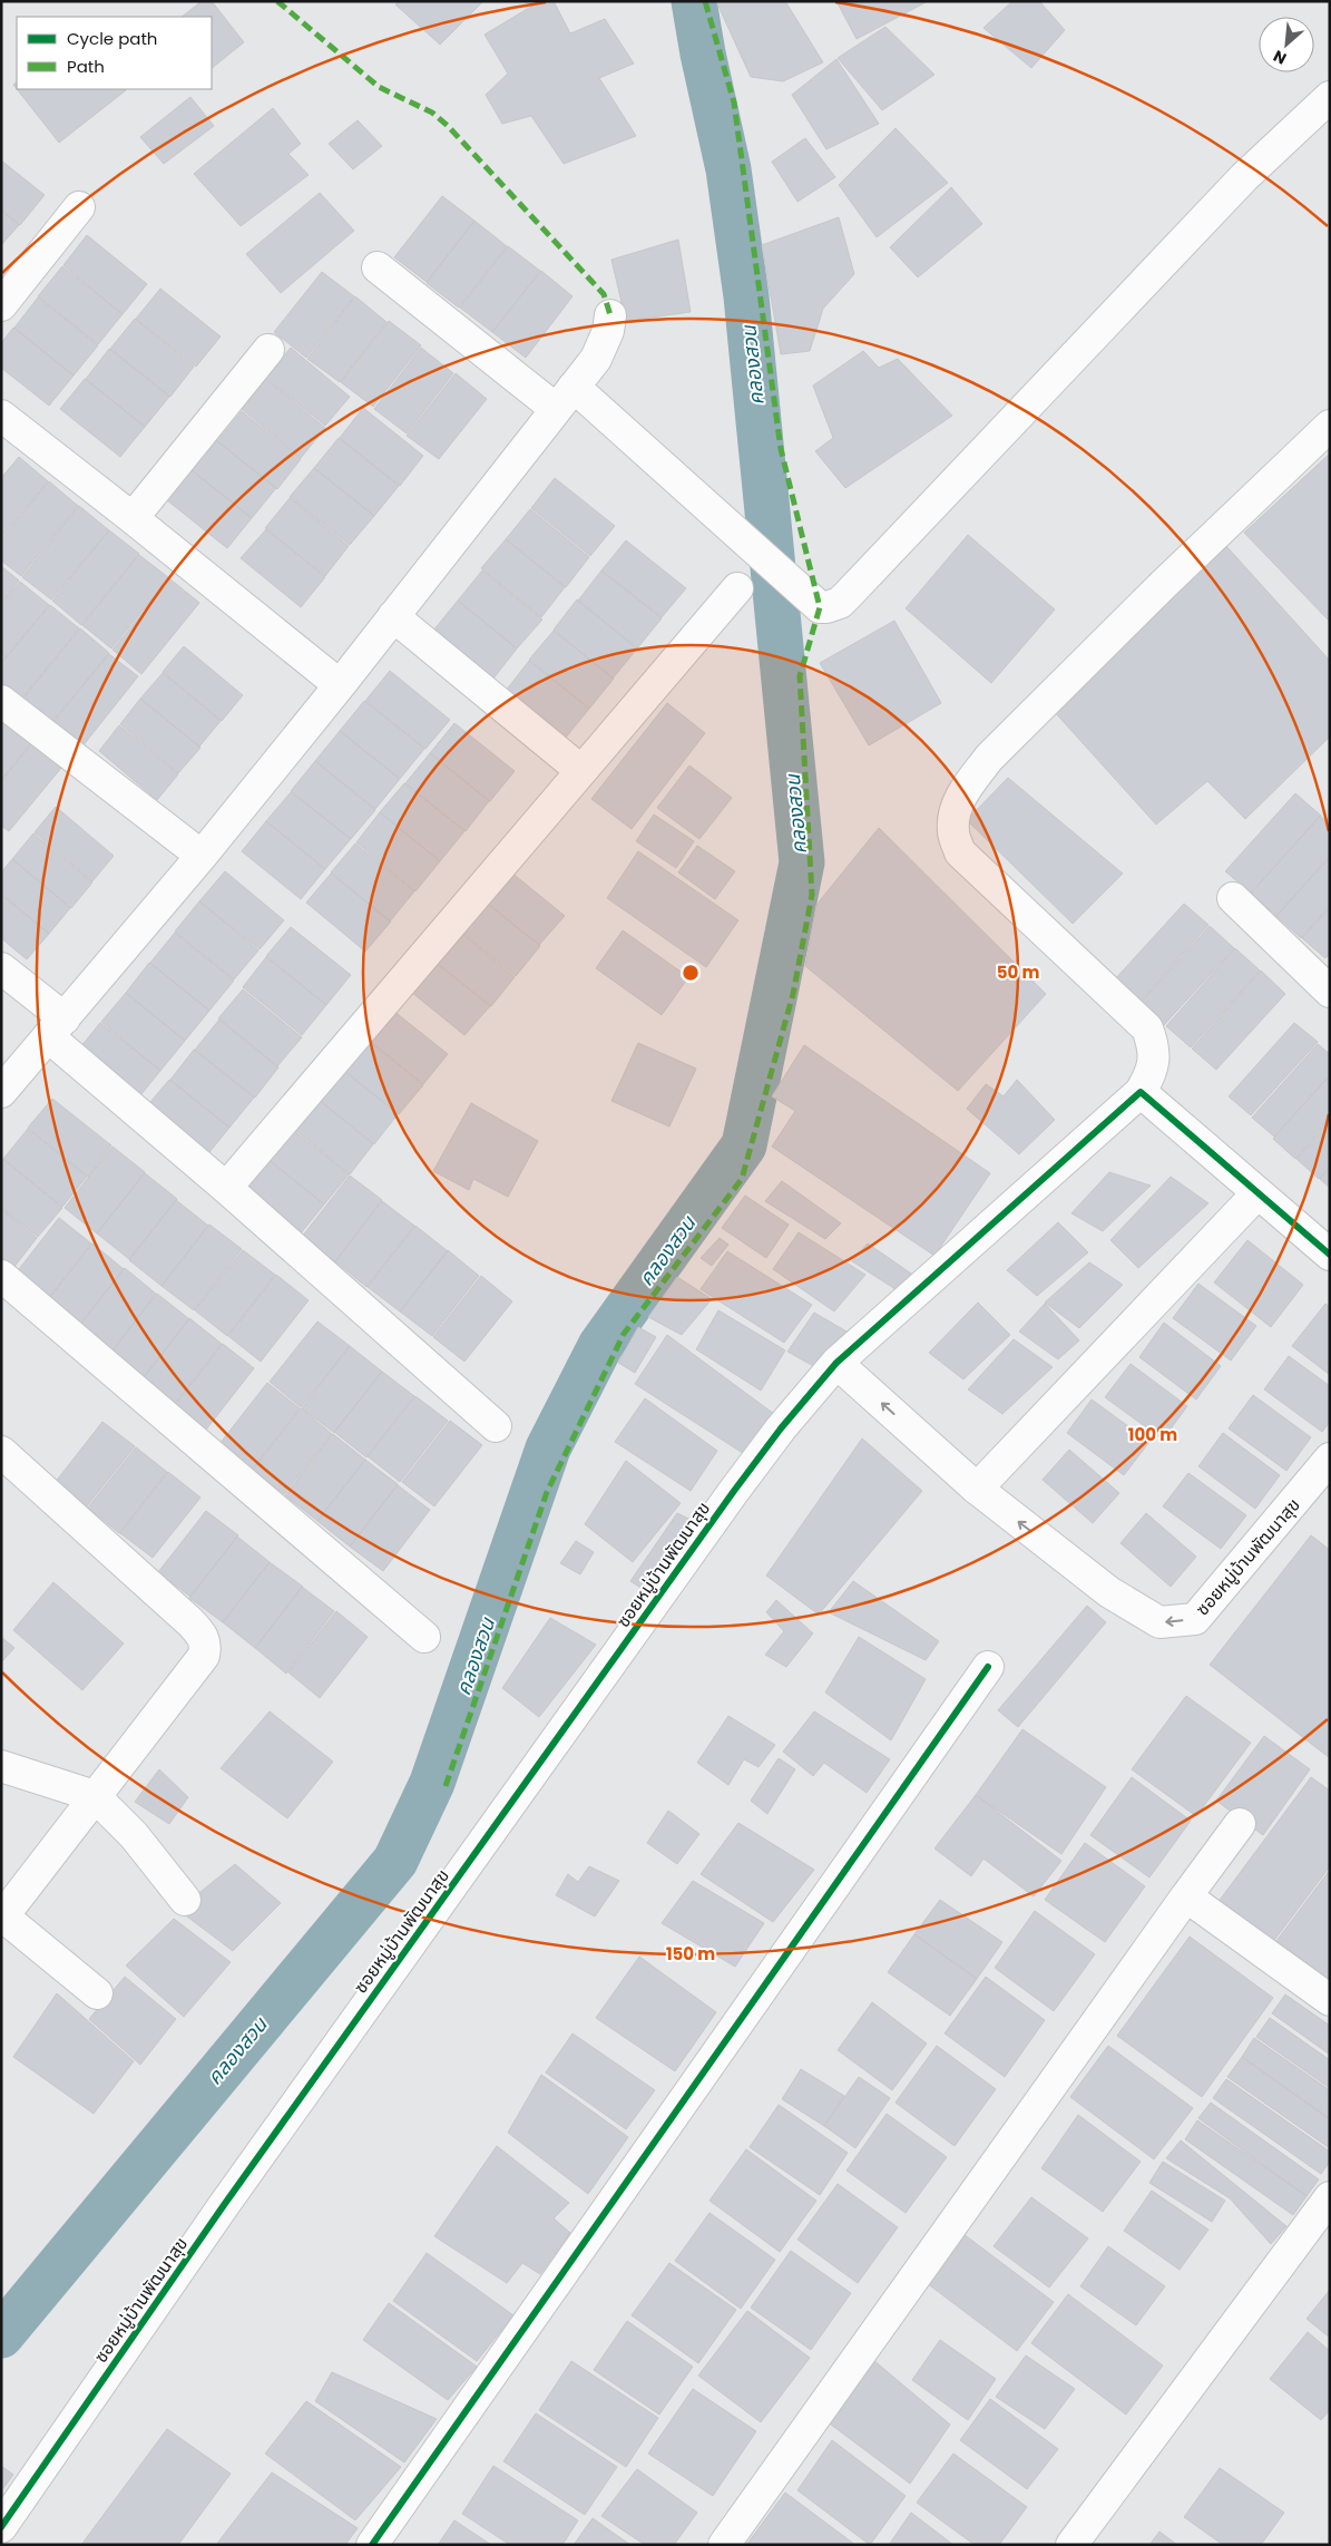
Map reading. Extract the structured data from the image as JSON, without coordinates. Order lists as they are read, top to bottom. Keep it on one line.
{"streets":{"street":["ซอยหมู่บ้านพัฒนาสุข"]},"water":["คลองสวน"],"legend":["Cycle path","Path"],"north":"bottom left","rings":["50 m","100 m","150 m"]}
